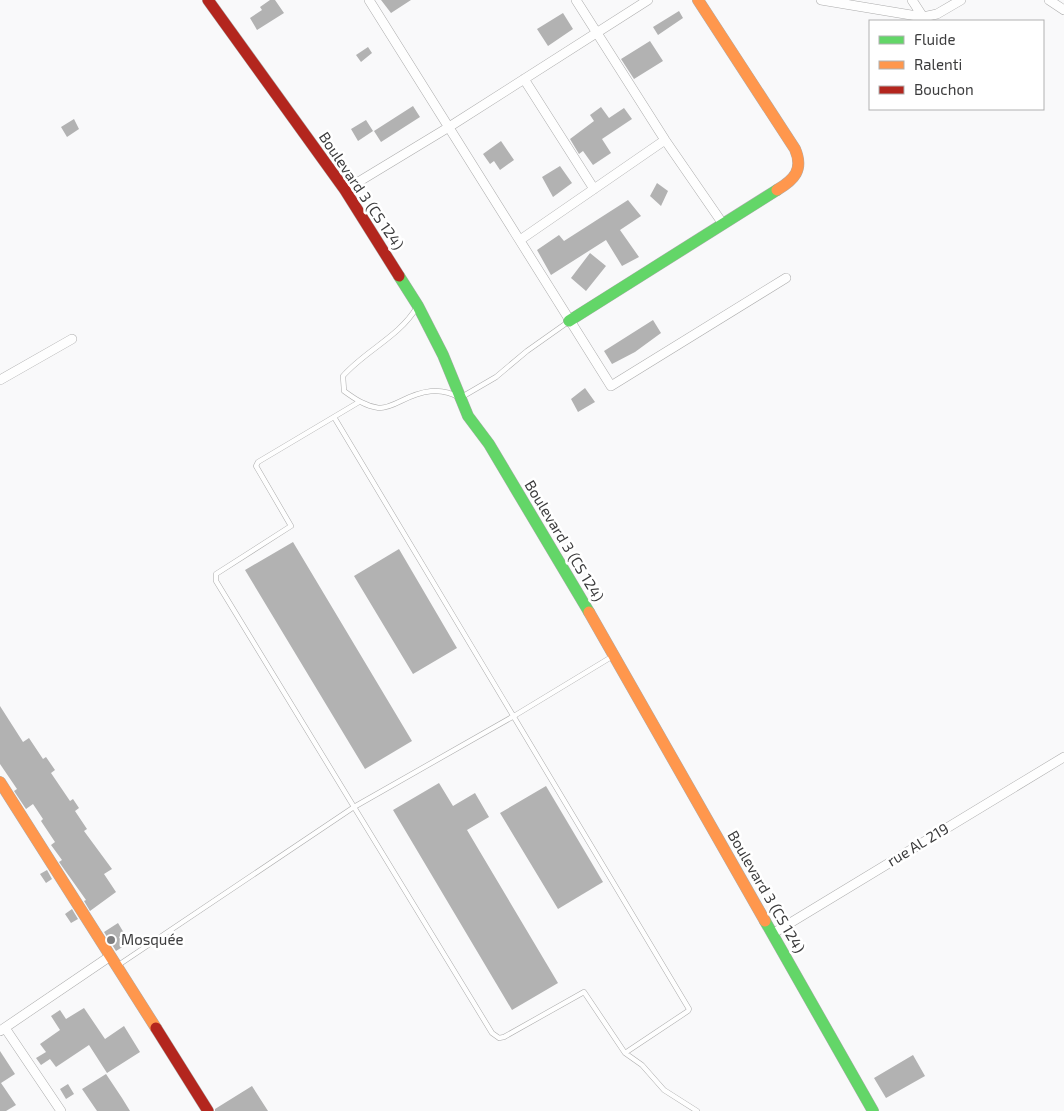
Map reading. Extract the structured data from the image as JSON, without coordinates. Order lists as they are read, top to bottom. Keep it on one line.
{"streets":{"street":["Boulevard 3 (CS 124)","rue AL 219"]},"crossings":[["Boulevard 3 (CS 124)","rue AL 219"]],"places":["Mosquée"],"legend":["Fluide","Ralenti","Bouchon"]}
